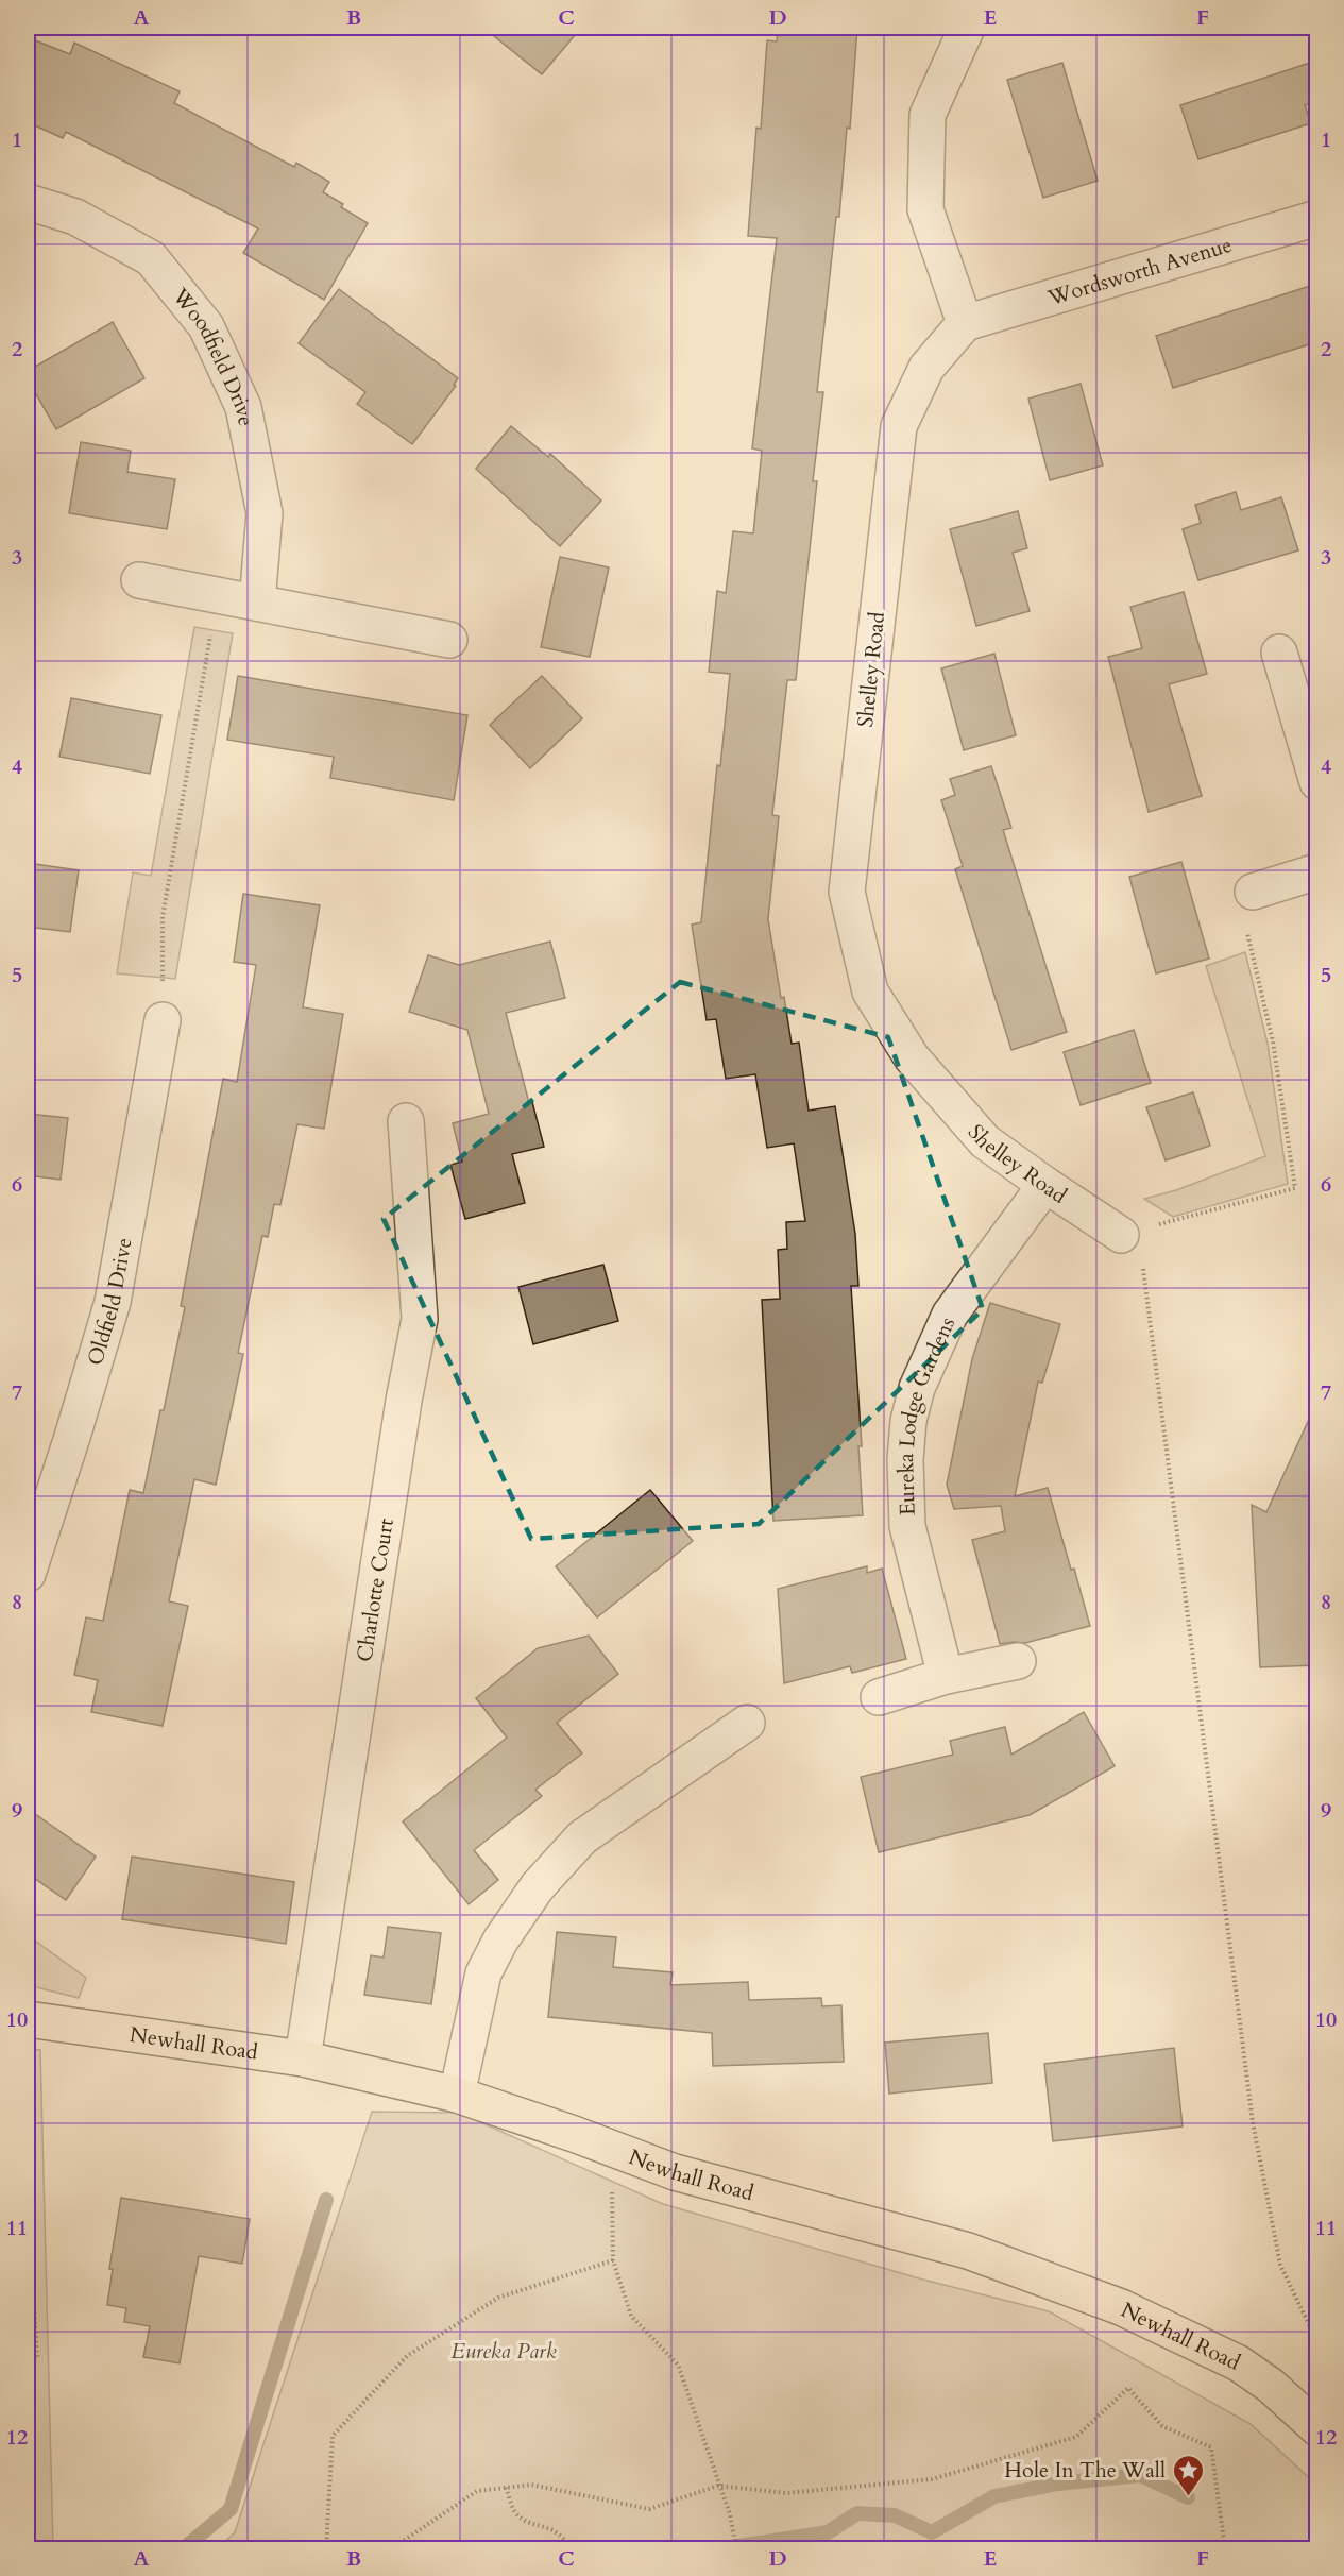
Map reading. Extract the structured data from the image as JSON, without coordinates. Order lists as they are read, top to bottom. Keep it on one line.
{"streets":{"main road":["Newhall Road"],"street":["Wordsworth Avenue","Woodfield Drive","Shelley Road","Oldfield Drive","Eureka Lodge Gardens","Charlotte Court"]},"crossings":[["Wordsworth Avenue","Shelley Road"],["Shelley Road","Eureka Lodge Gardens"],["Charlotte Court","Newhall Road"]],"parks":["Eureka Park"],"places":{"place":["Hole In The Wall"]},"grid":{"columns":["A","B","C","D","E","F"],"rows":["1","2","3","4","5","6","7","8","9","10","11","12"]}}
